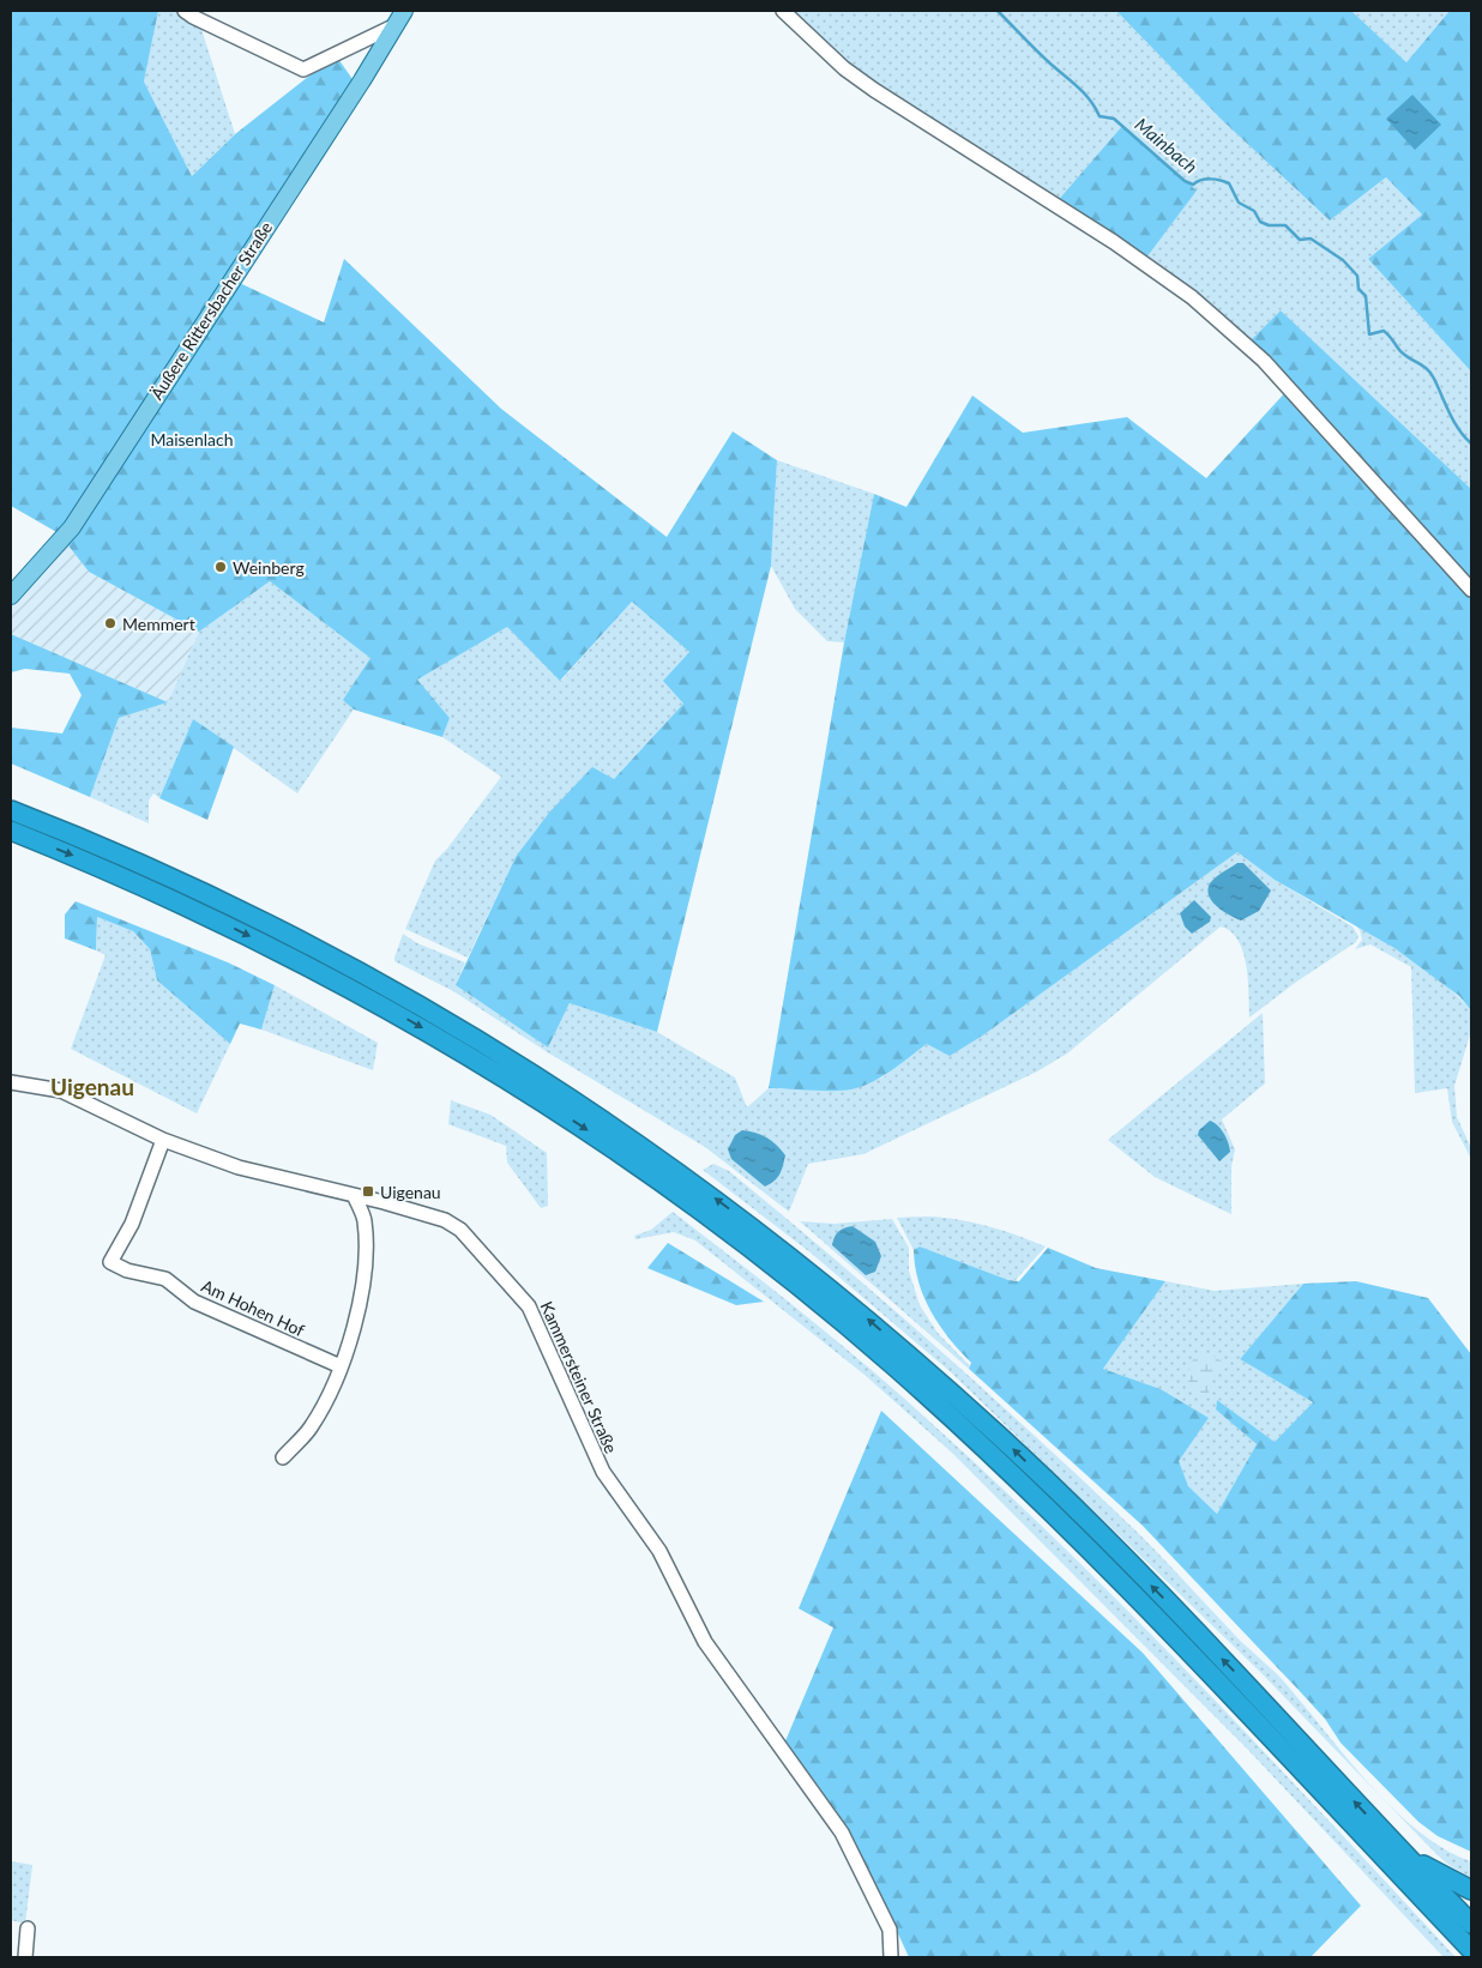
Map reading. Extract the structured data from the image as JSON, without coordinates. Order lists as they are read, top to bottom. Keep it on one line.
{"streets":{"main road":["Äußere Rittersbacher Straße"],"street":["Am Hohen Hof","Kammersteiner Straße"]},"crossings":[["Am Hohen Hof","Kammersteiner Straße"]],"districts":["Uigenau"],"water":["Mainbach"],"parks":["Maisenlach"],"places":{"other":["Weinberg","Memmert"],"transit":["Uigenau"]}}
